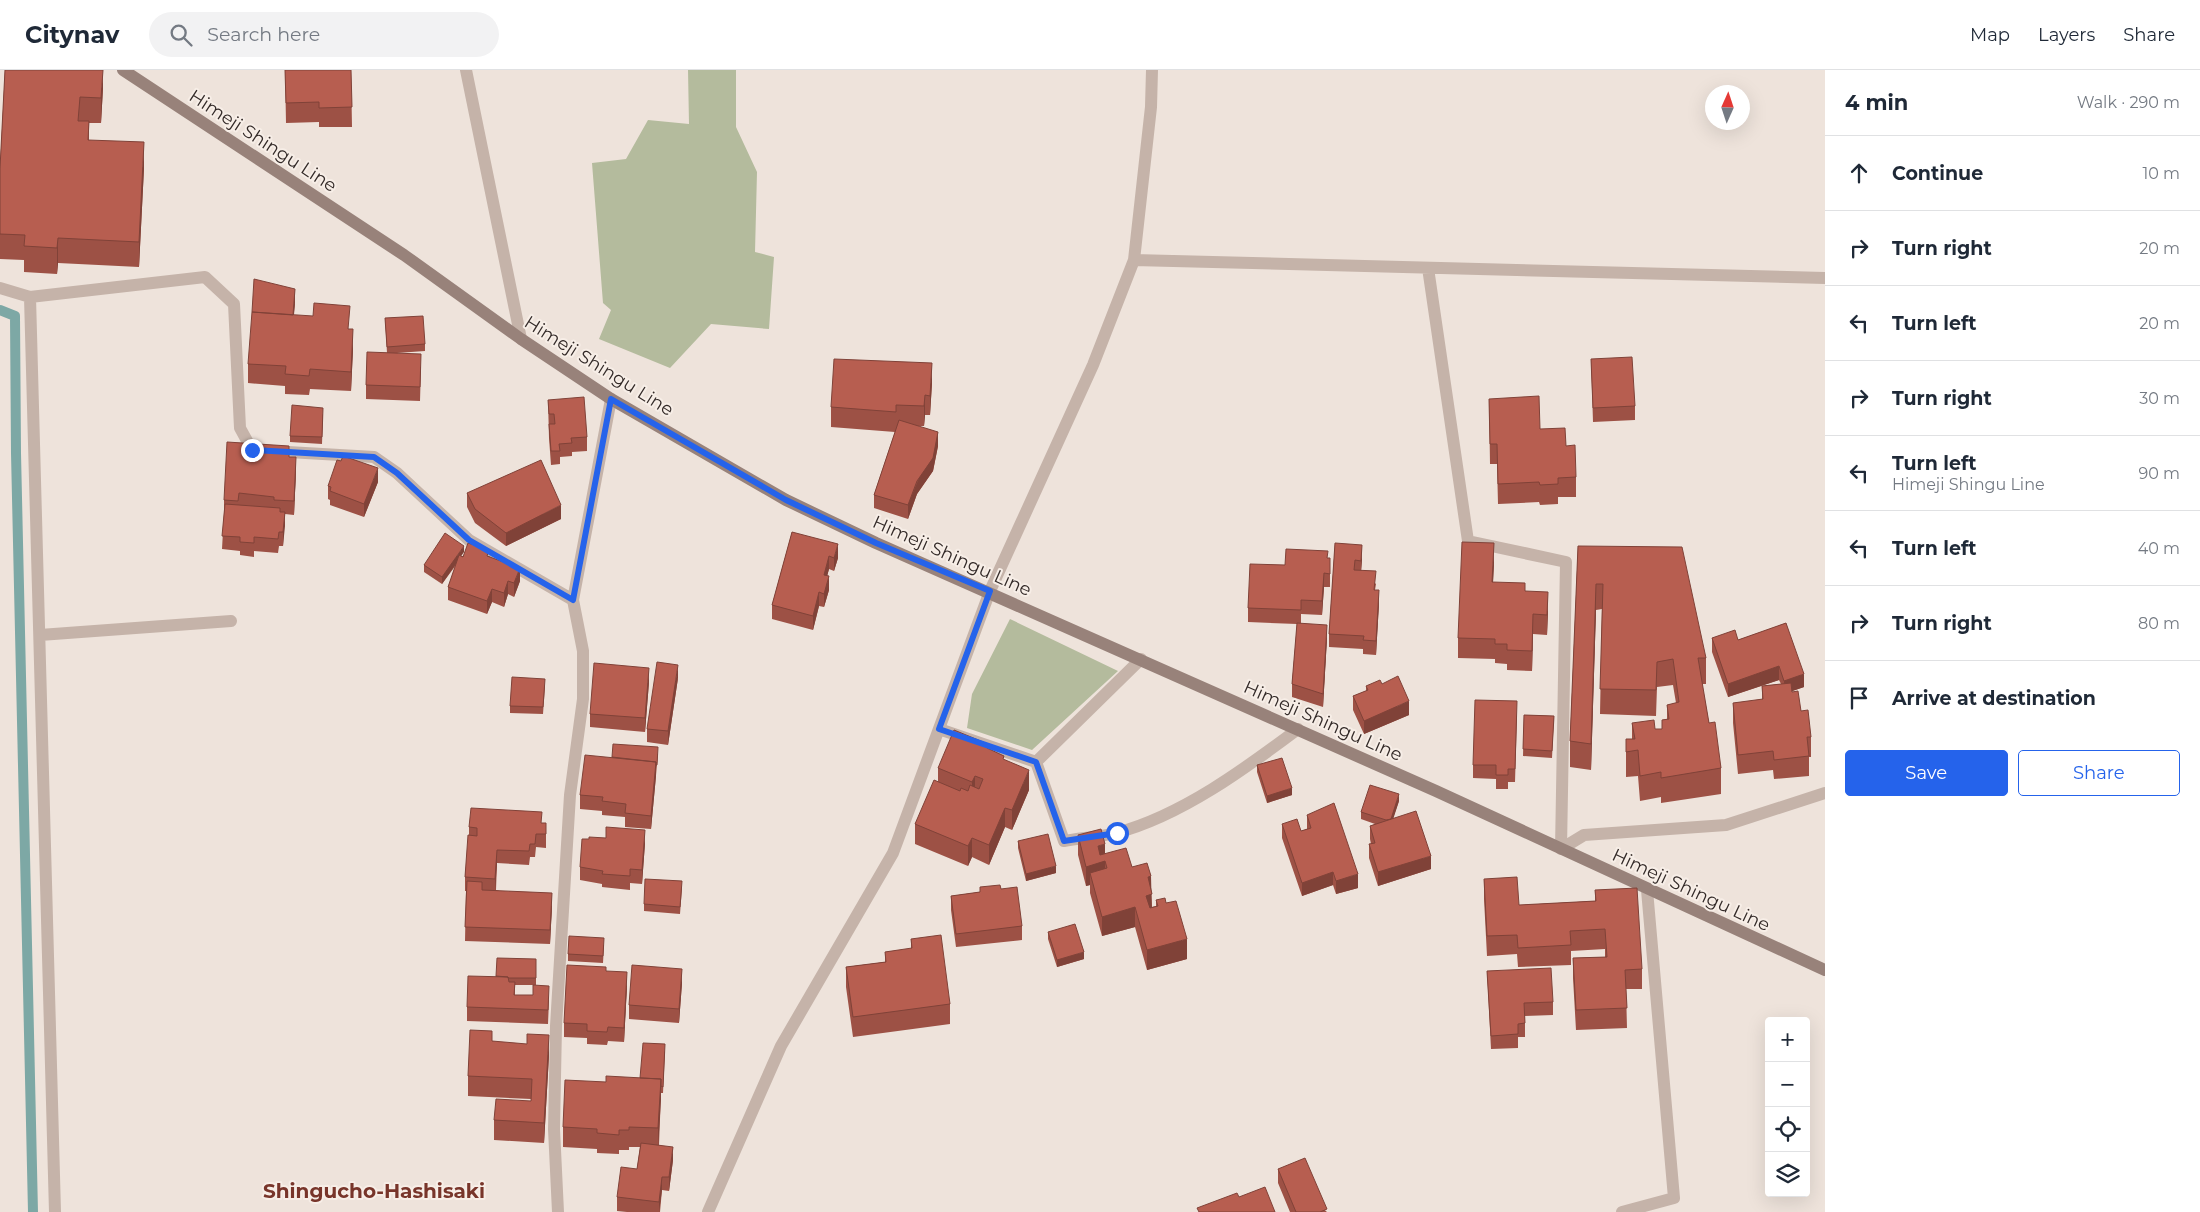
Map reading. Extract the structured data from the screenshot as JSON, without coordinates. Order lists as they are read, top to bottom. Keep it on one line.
{"streets":{"main road":["Himeji Shingu Line"]},"districts":["Shingucho-Hashisaki"],"north":"top","page":{"header":"Citynav","search":"Search here","nav":["Map","Layers","Share"],"heading":["4 min","Walk · 290 m"],"list":[["Continue","10 m"],["Turn right","20 m"],["Turn left","20 m"],["Turn right","30 m"],["Turn left","Himeji Shingu Line","90 m"],["Turn left","40 m"],["Turn right","80 m"],"Arrive at destination"],"buttons":["Save","Share"],"map_buttons":["+","−"]}}
